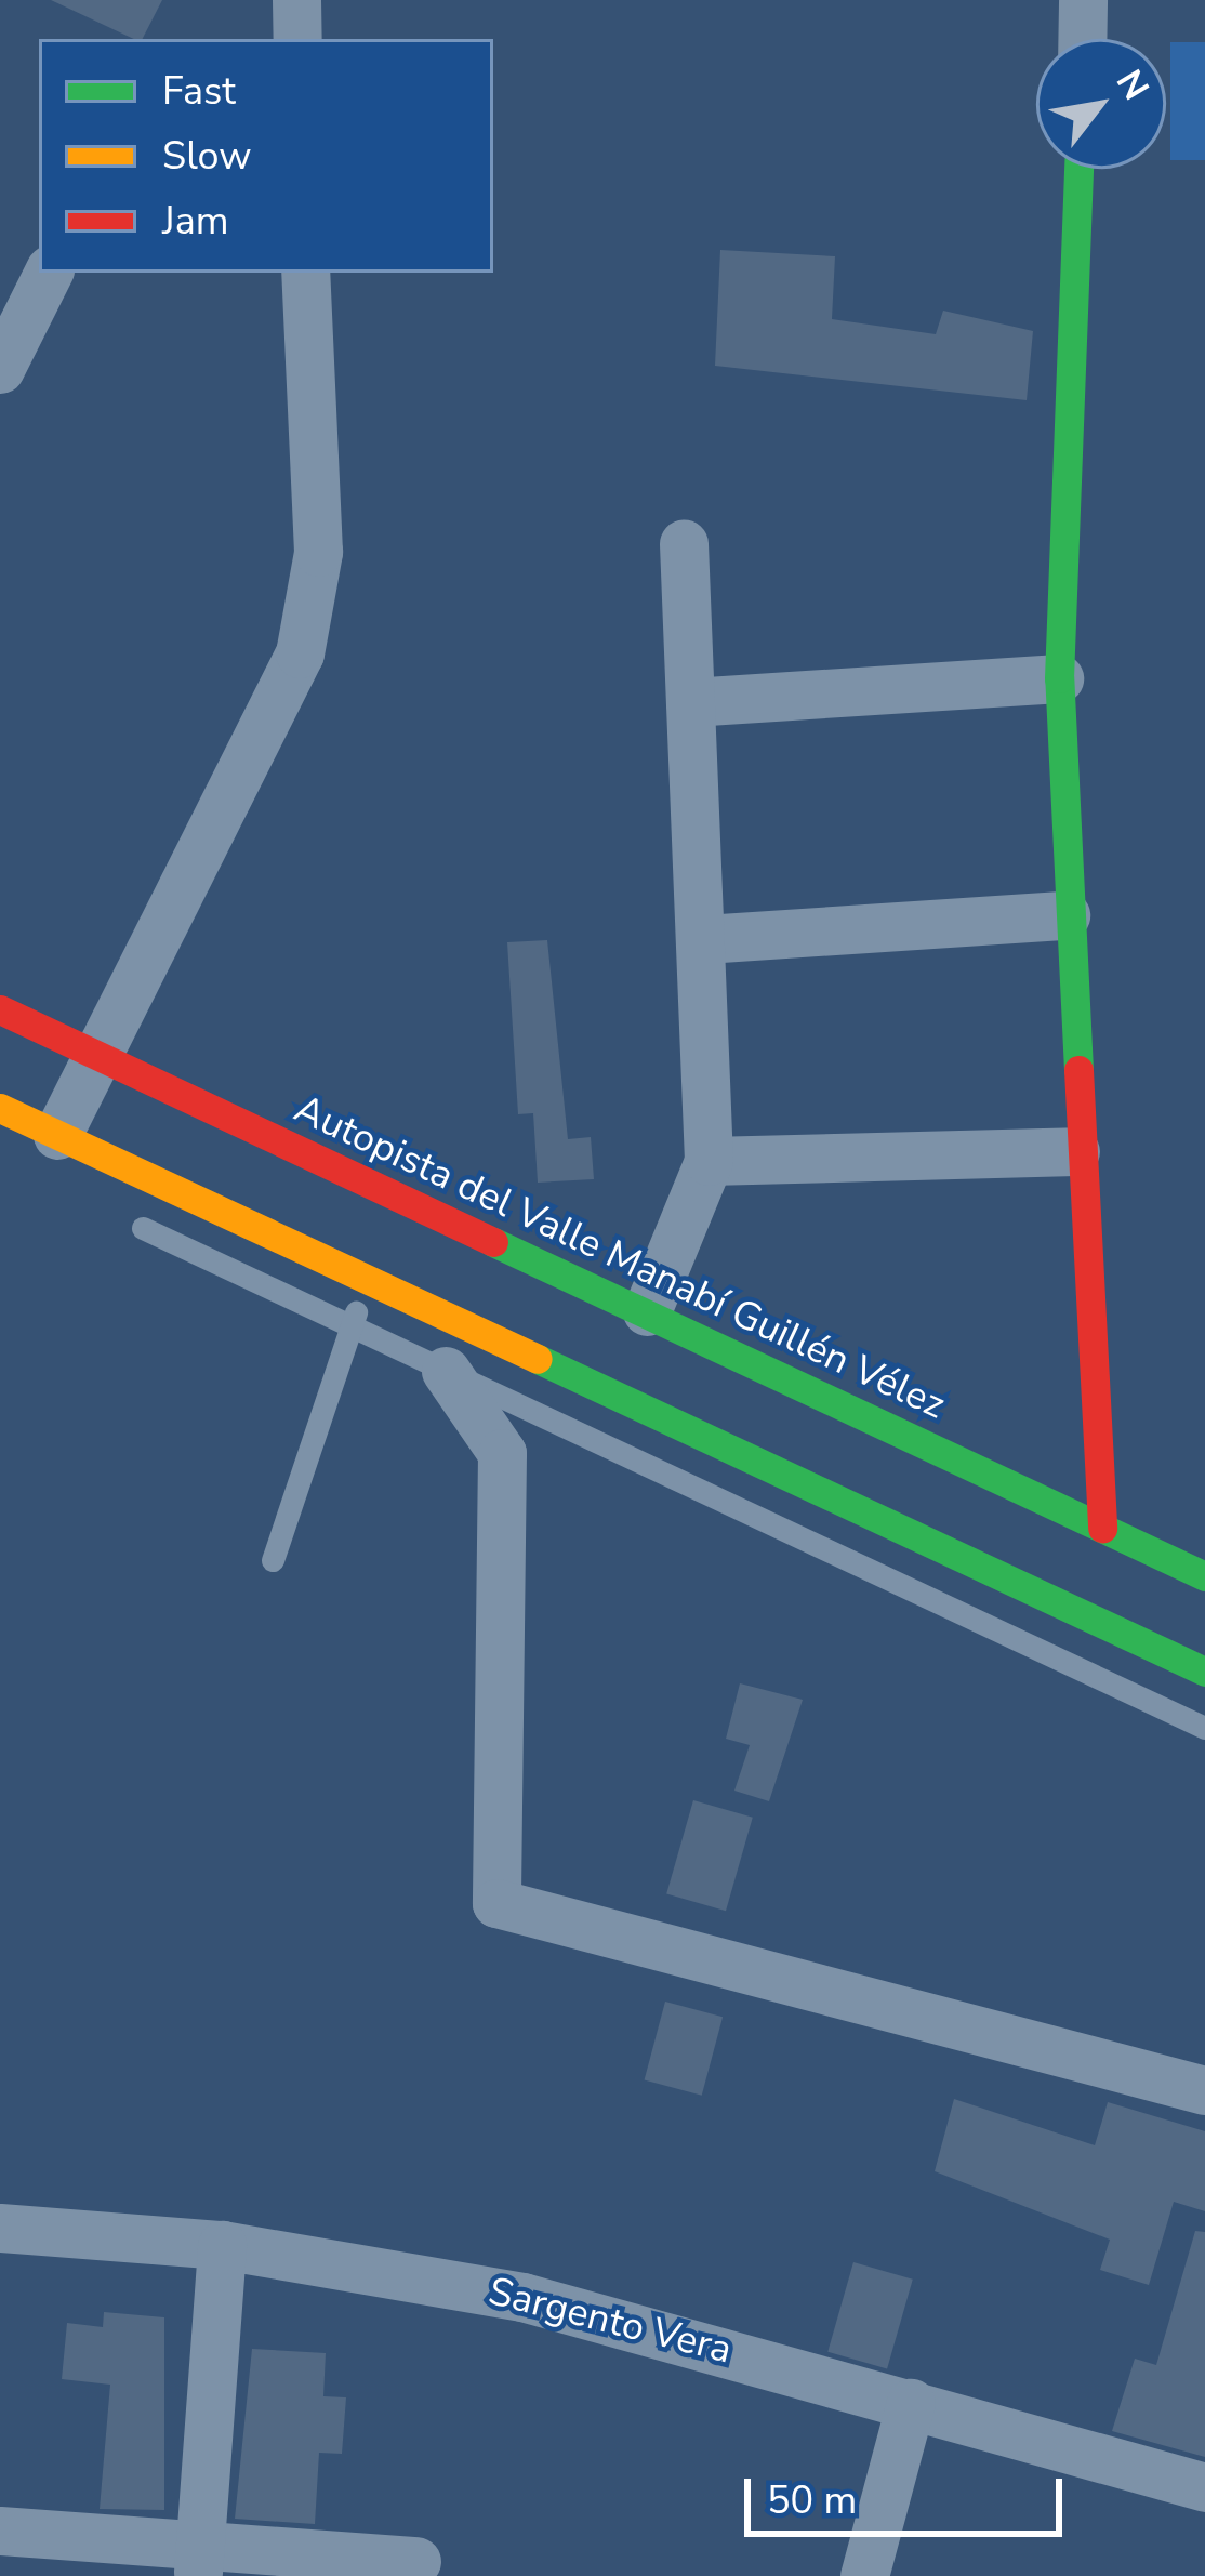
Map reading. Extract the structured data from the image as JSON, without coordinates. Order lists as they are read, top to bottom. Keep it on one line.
{"streets":{"main road":["Autopista del Valle Manabí Guillén Vélez"],"street":["Sargento Vera"]},"legend":["Fast","Slow","Jam"],"scale_bar":"50 m","north":"top right"}
